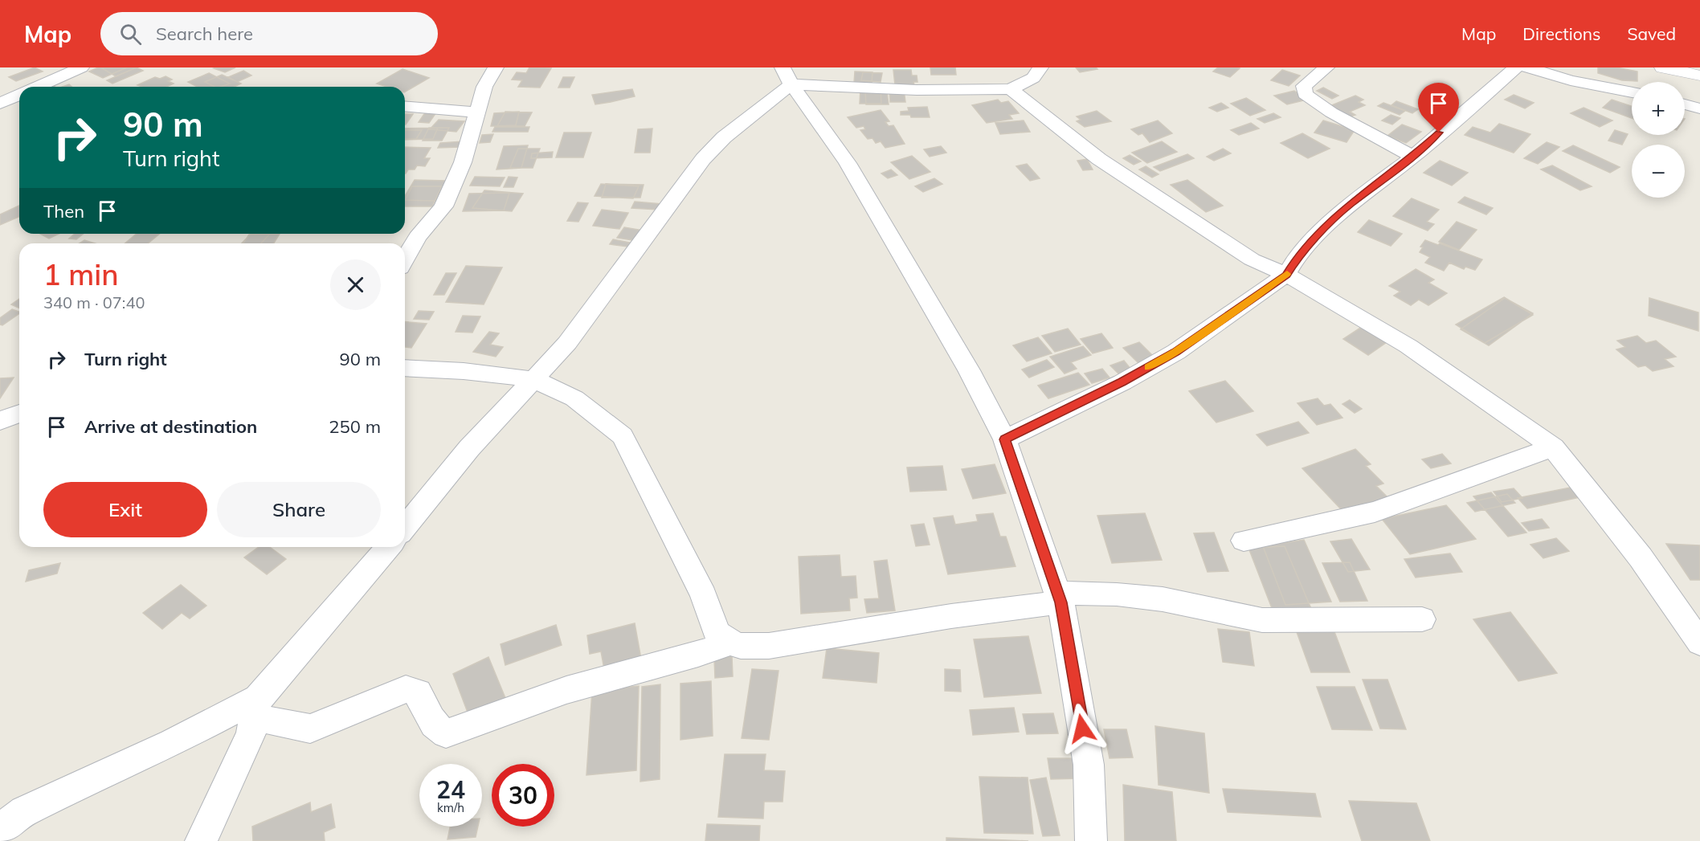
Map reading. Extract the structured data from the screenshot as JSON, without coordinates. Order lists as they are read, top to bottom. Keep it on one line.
{"page":{"header":"Map","search":"Search here","nav":["Map","Directions","Saved"],"map_buttons":["+","−"],"turn":["90 m","Turn right"],"then":"Then","heading":["1 min","340 m · 07:40"],"list":[{"name":"Turn right","value":"90 m"},{"name":"Arrive at destination","value":"250 m"}],"buttons":["Exit","Share"],"speed":"24 km/h","limit":"30"}}
